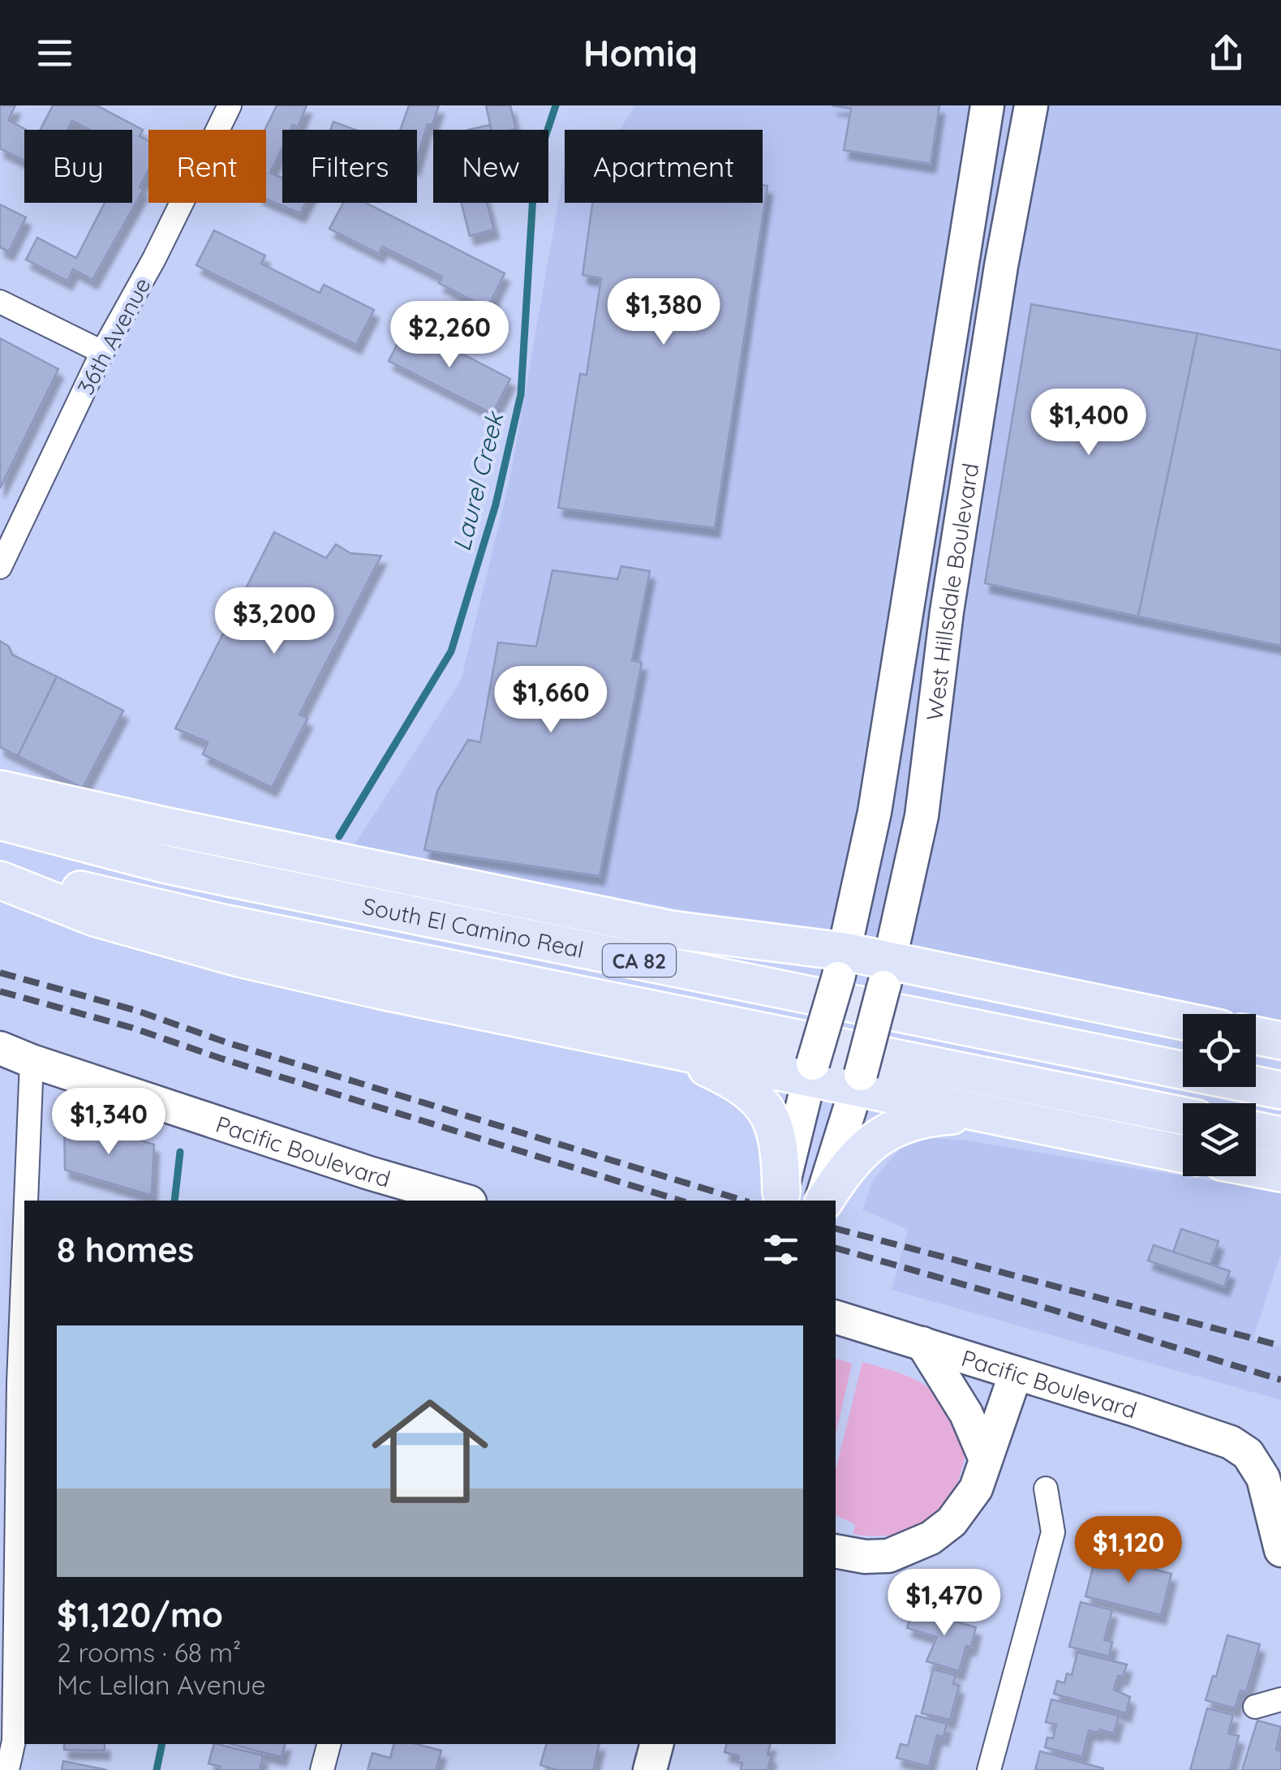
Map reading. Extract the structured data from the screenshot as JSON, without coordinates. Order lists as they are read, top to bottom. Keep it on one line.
{"streets":{"main road":["West Hillsdale Boulevard","South El Camino Real","CA 82","Pacific Boulevard"],"street":["36th Avenue"]},"water":["Laurel Creek"],"page":{"header":"Homiq","chip":["Buy","Rent","Filters","New","Apartment"],"price":["$1,380","$2,260","$1,400","$3,200","$1,660","$1,340","$1,120","$1,470"],"heading":"8 homes","list":[{"name":"$1,120/mo","note":"2 rooms · 68 m² · Mc Lellan Avenue"}]}}
